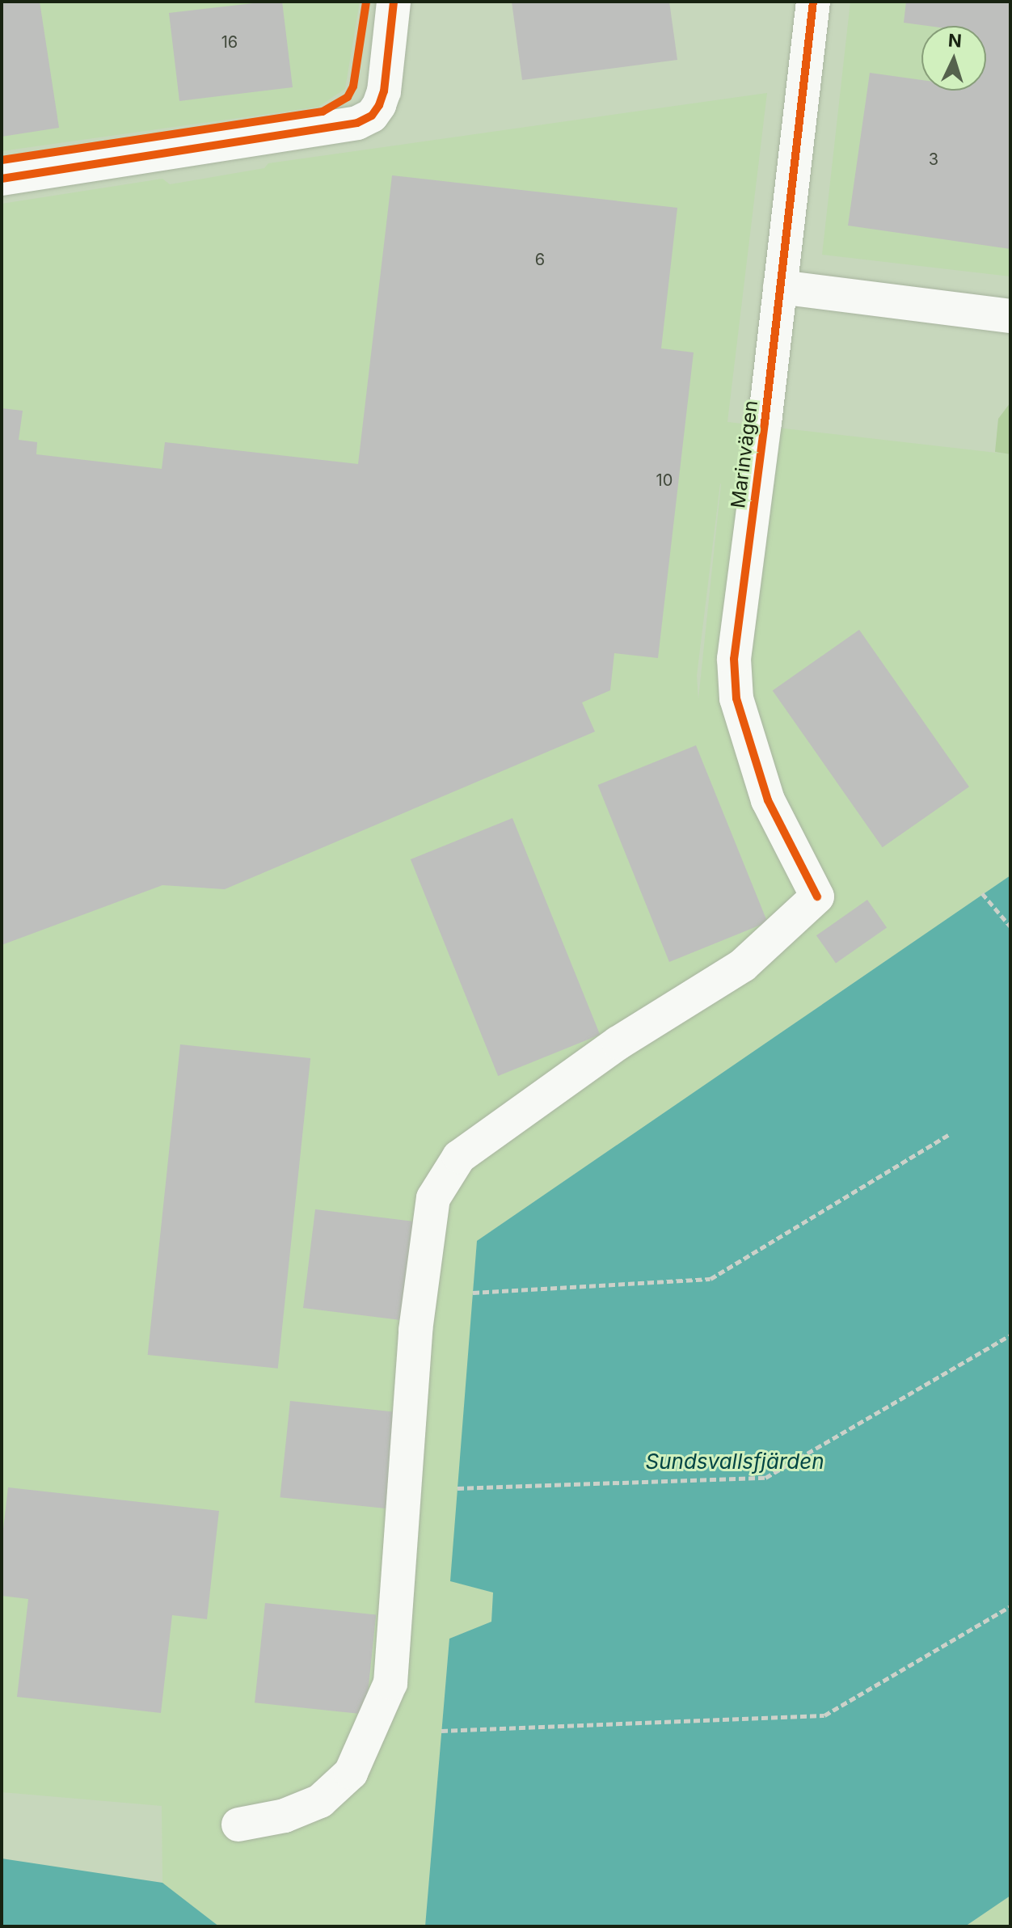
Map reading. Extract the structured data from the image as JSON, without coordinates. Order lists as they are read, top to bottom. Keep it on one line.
{"streets":{"street":["Marinvägen"]},"water":["Sundsvallsfjärden"],"house_numbers":["16","3","6","10"],"north":"top"}
